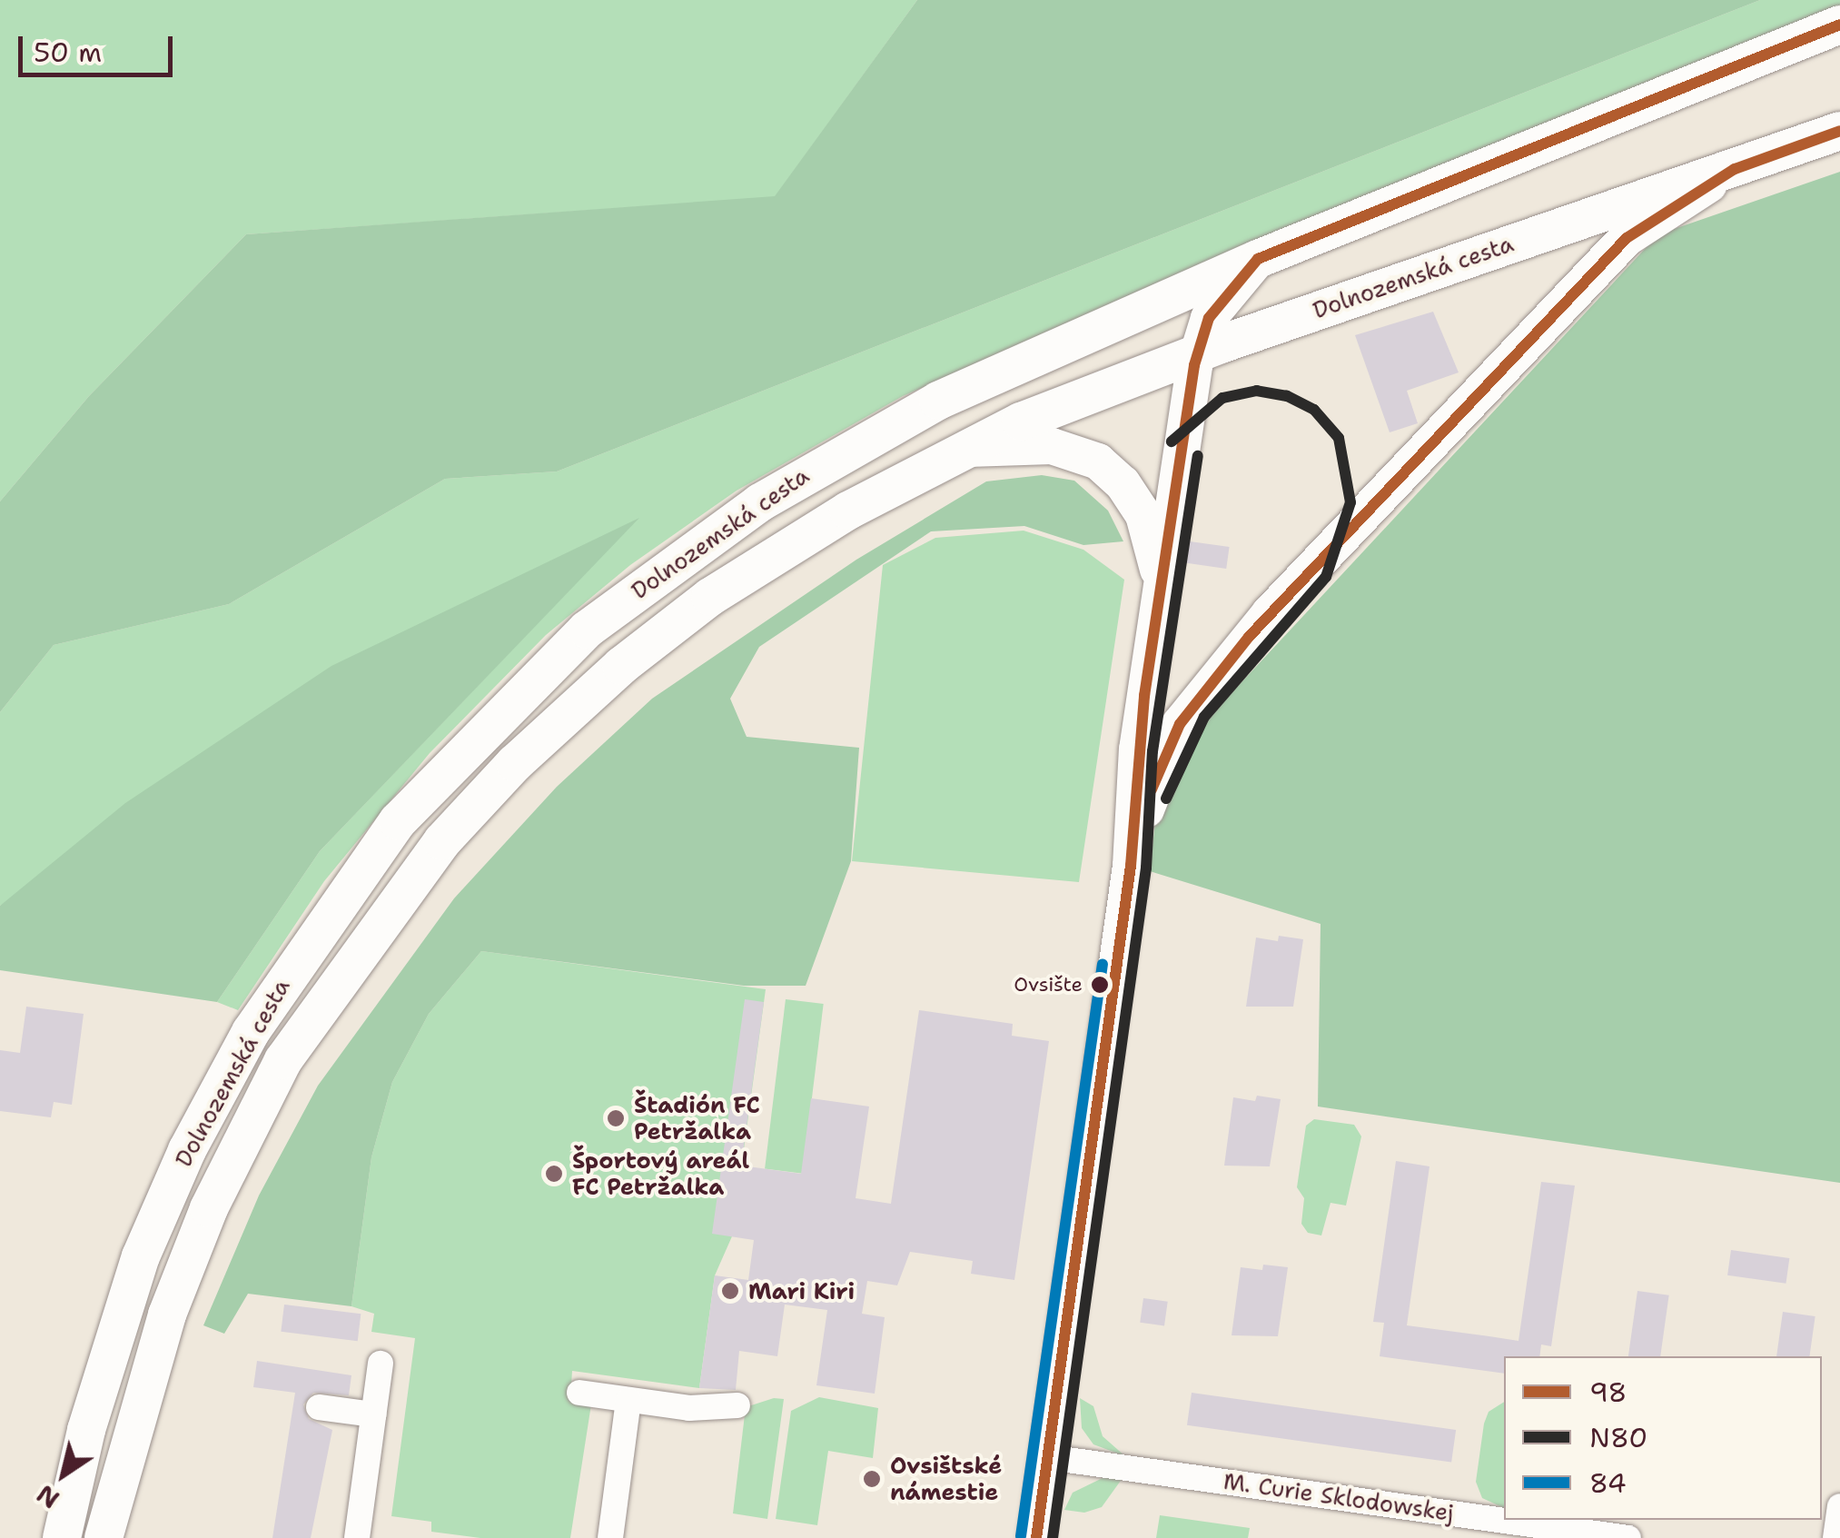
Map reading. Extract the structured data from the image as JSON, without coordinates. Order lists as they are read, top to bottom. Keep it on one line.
{"streets":{"main road":["Dolnozemská cesta"],"street":["M. Curie Sklodowskej"]},"places":["Ovsište","Štadión FC Petržalka","Športový areál FC Petržalka","Mari Kiri","Ovsištské námestie"],"lines":["transit line 98","transit line N80","transit line 84"],"legend":["98","N80","84"],"scale_bar":"50 m","north":"bottom left"}
